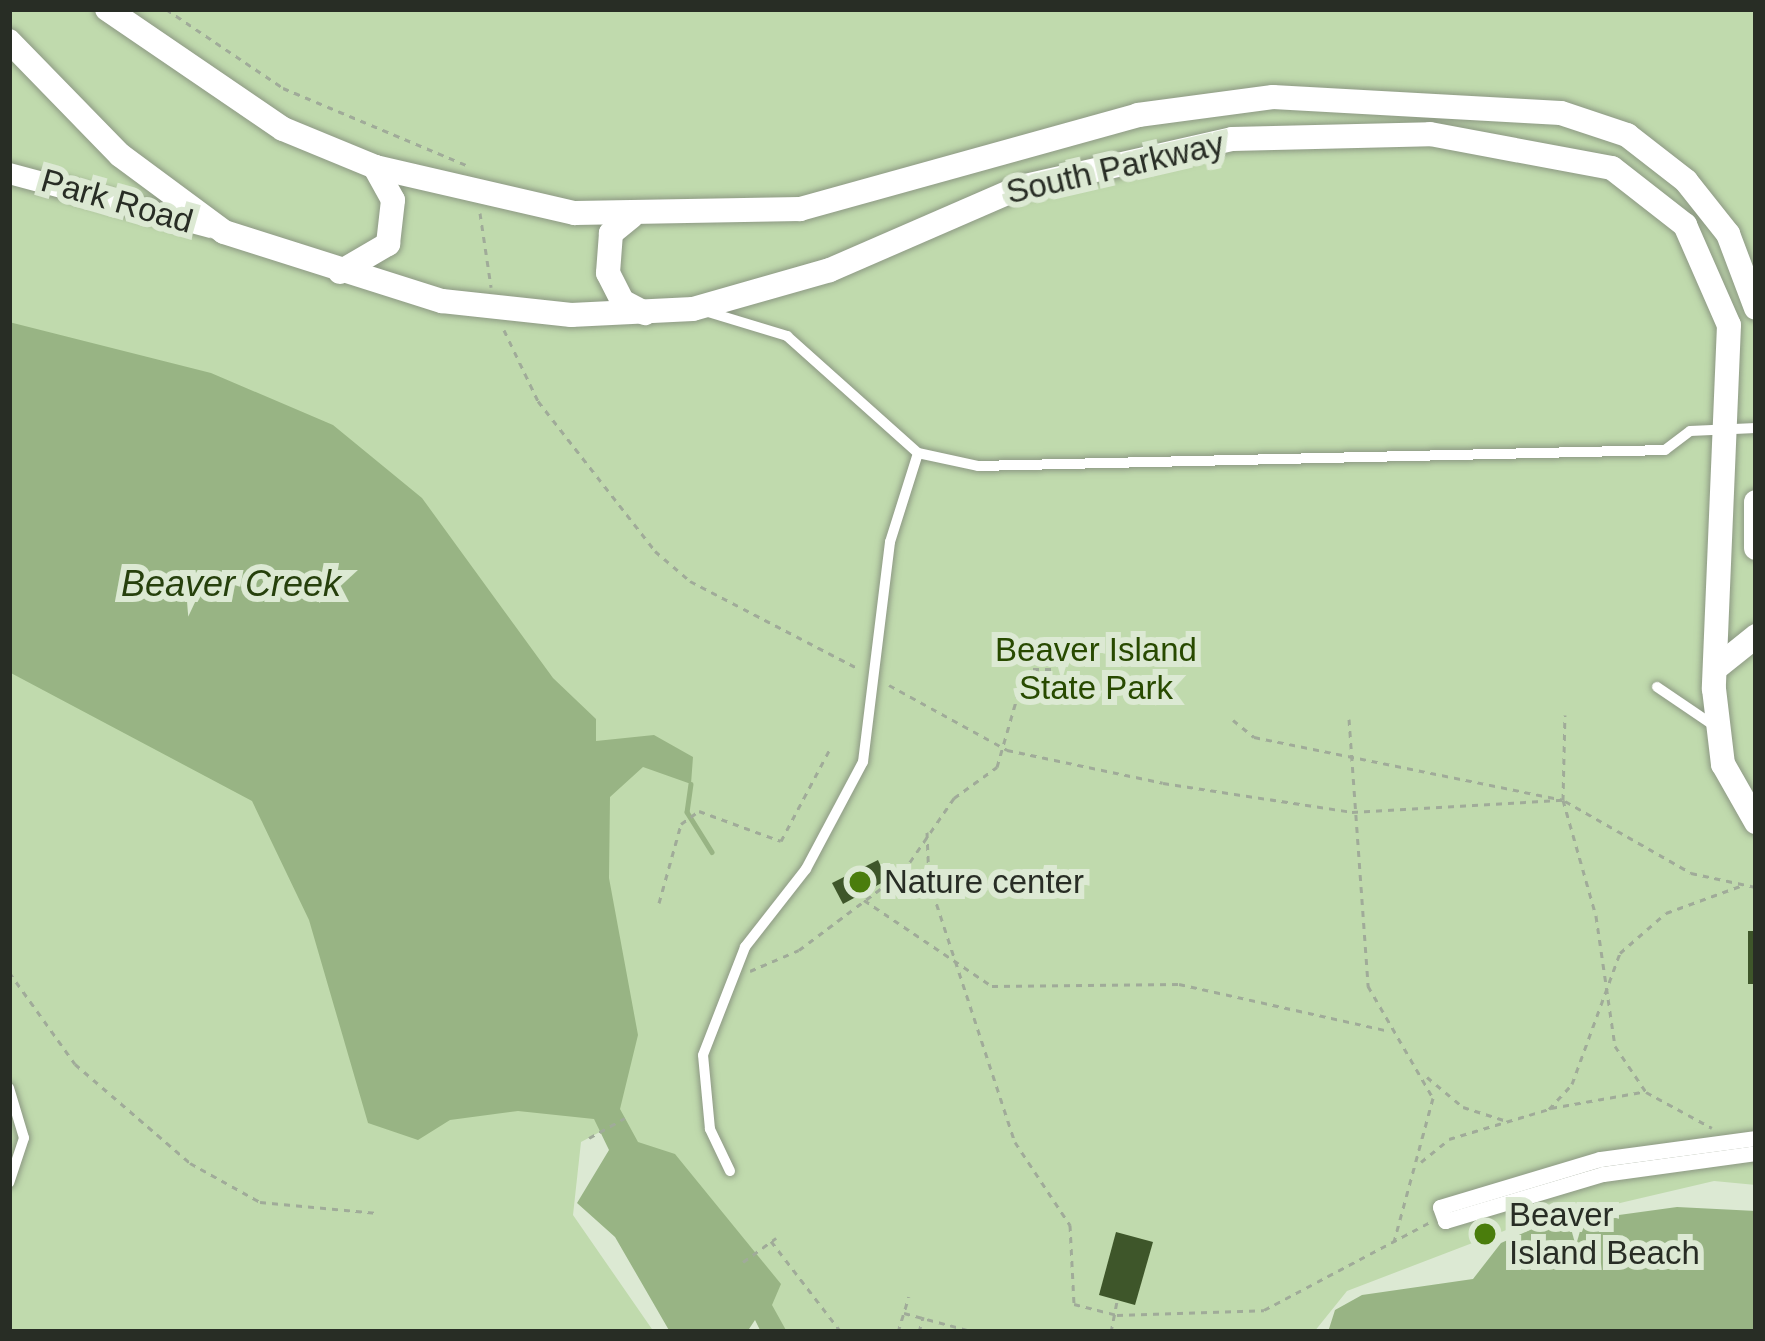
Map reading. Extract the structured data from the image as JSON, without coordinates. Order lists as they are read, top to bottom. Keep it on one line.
{"streets":{"street":["South Parkway","Park Road"]},"crossings":[["South Parkway","Park Road"]],"water":["Beaver Creek"],"parks":["Beaver Island State Park"],"places":["Nature center","Beaver Island Beach"]}
